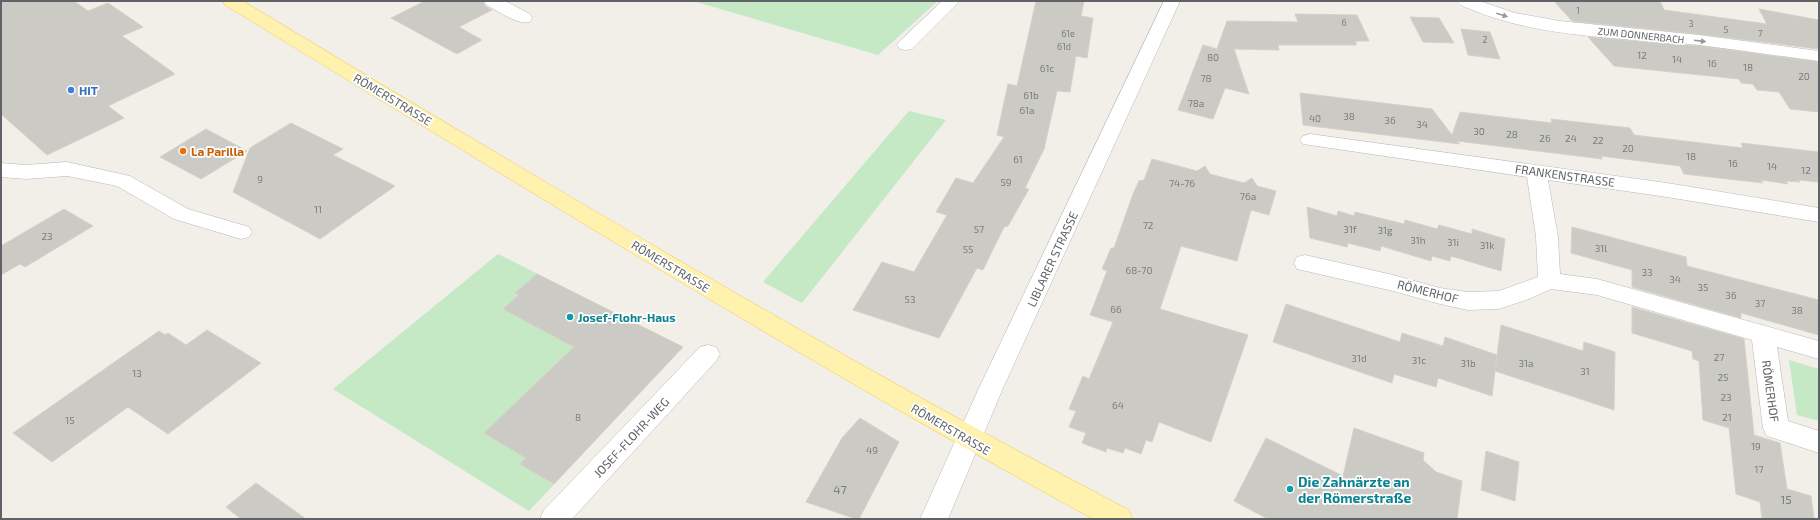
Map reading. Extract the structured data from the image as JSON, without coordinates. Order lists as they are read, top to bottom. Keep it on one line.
{"streets":{"main road":["RÖMERSTRASSE"],"street":["ZUM DONNERBACH","FRANKENSTRASSE","LIBLARER STRASSE","RÖMERHOF","JOSEF-FLOHR-WEG"]},"crossings":[["RÖMERSTRASSE","LIBLARER STRASSE"]],"one_way":["ZUM DONNERBACH"],"places":["HIT","La Parilla","Josef-Flohr-Haus","Die Zahnärzte an der Römerstraße"],"house_numbers":["1","6","3","5","61e","7","2","61d","12","80","14","16","18","61c","20","78","61b","78a","61a","38","40","36","34","30","28","26","24","22","20","18","61","16","14","12","9","59","74-76","76a","11","72","57","31f","31g","23","31h","31i","31k","31l","55","68-70","33","34","35","36","53","37","66","38","27","31d","31c","31b","31a","31","13","25","23","64","8","21","15","19","49","17","47","15"]}
